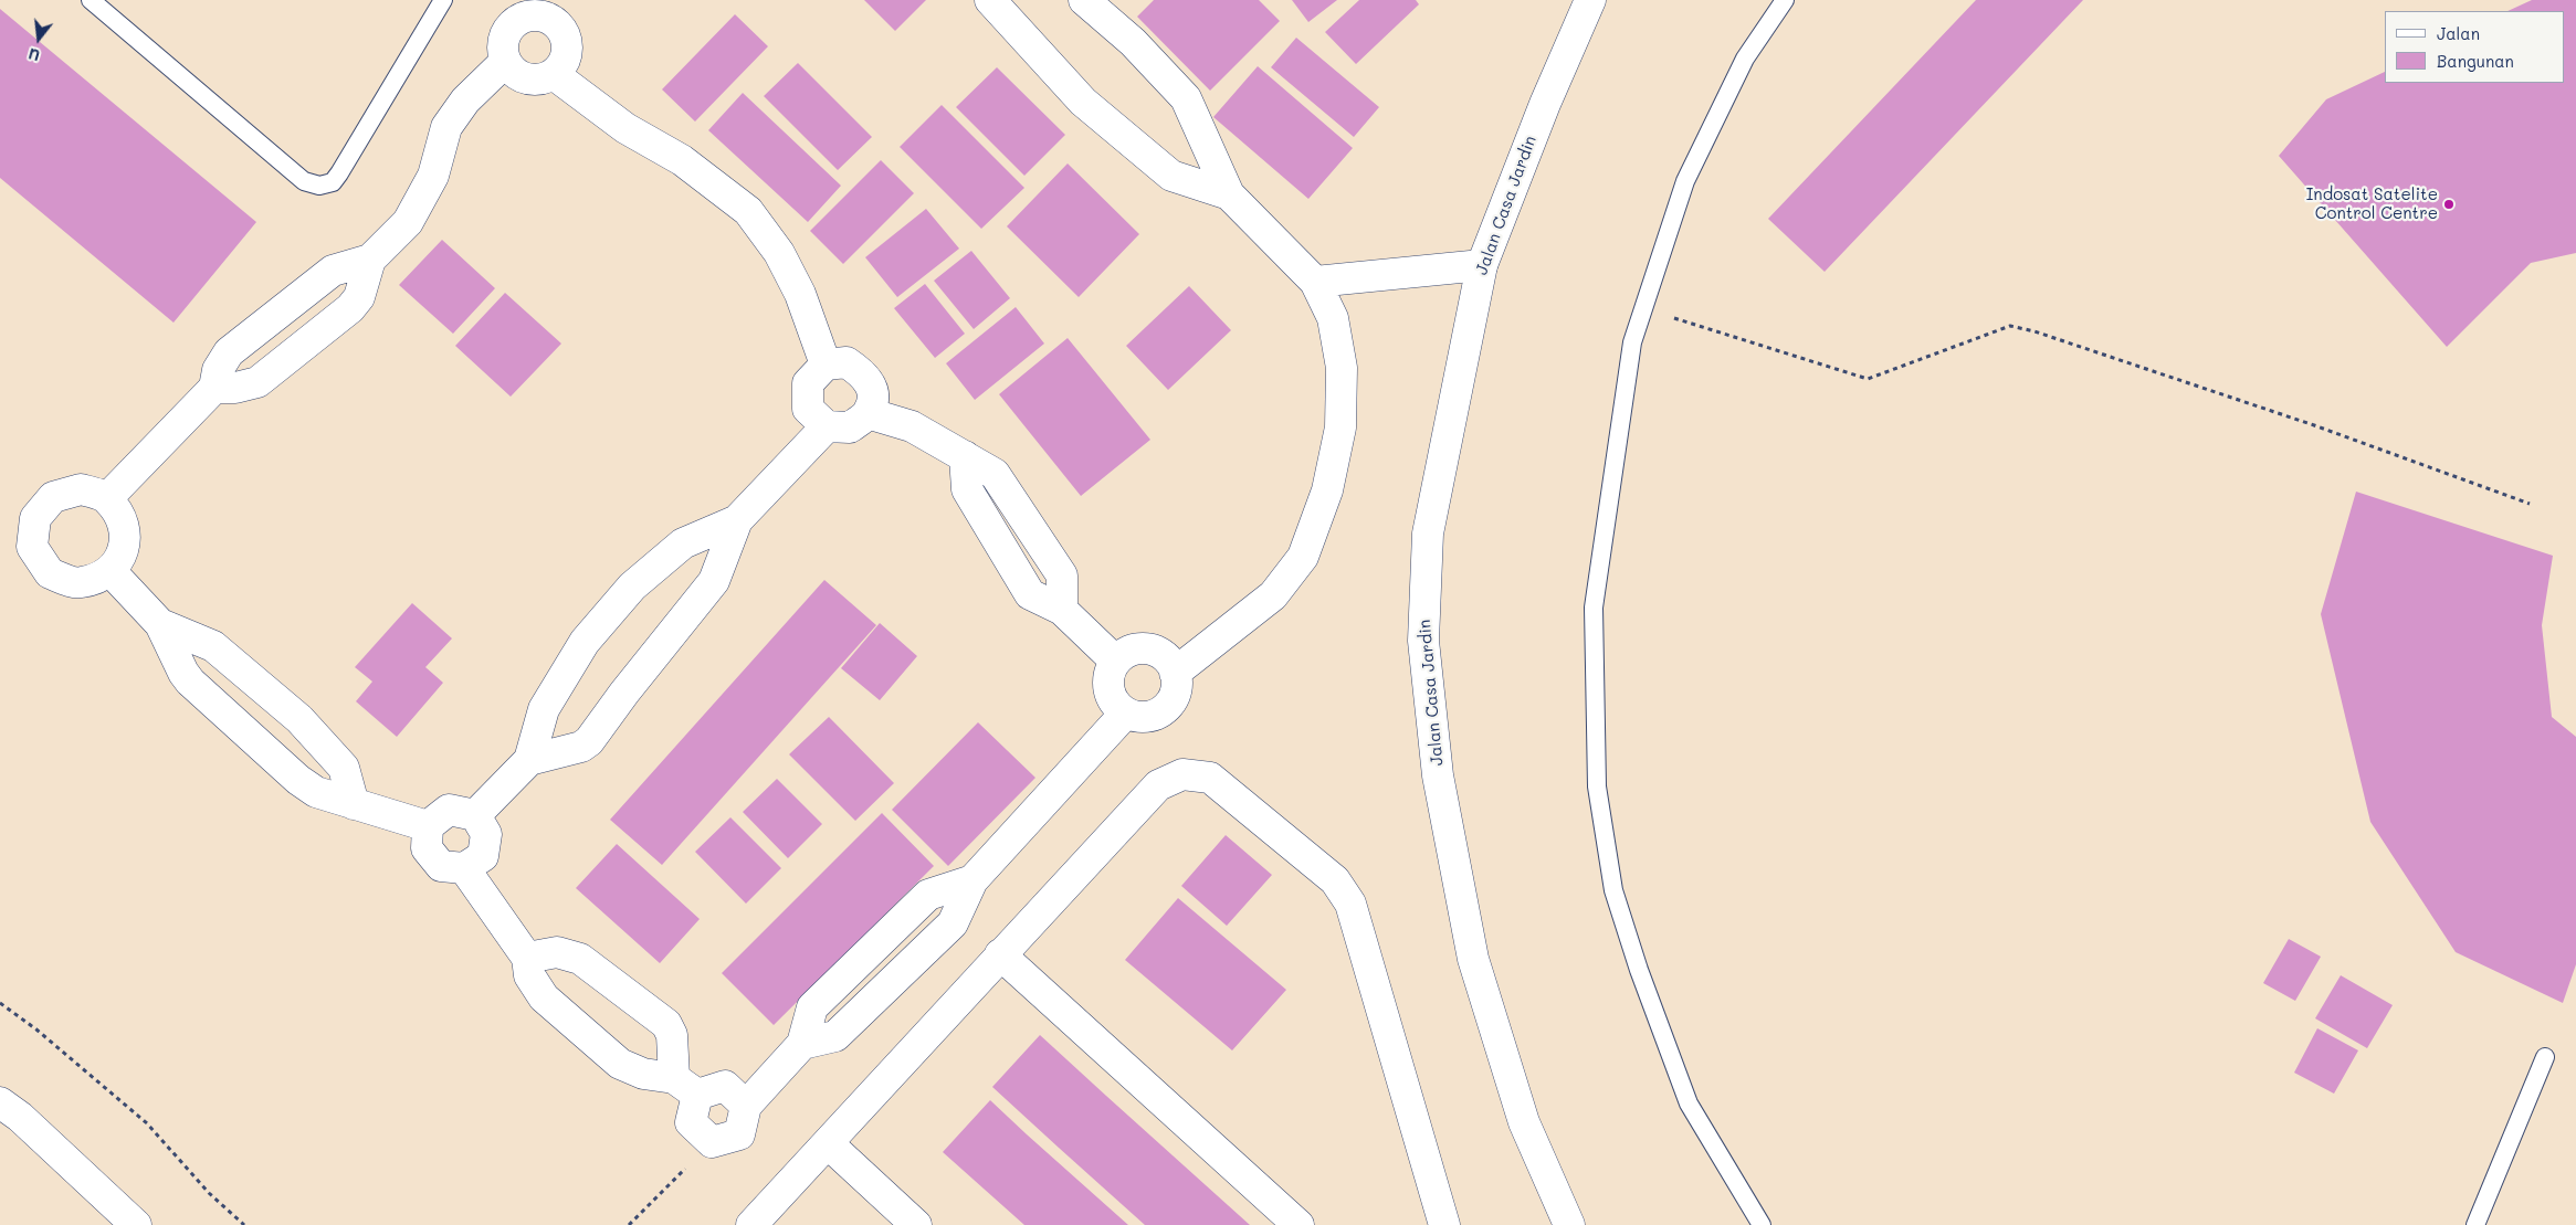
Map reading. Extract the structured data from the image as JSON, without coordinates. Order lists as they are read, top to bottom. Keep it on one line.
{"streets":{"street":["Jalan Casa Jardin"]},"places":["Indosat Satelite Control Centre"],"legend":["Jalan","Bangunan"],"north":"bottom"}
